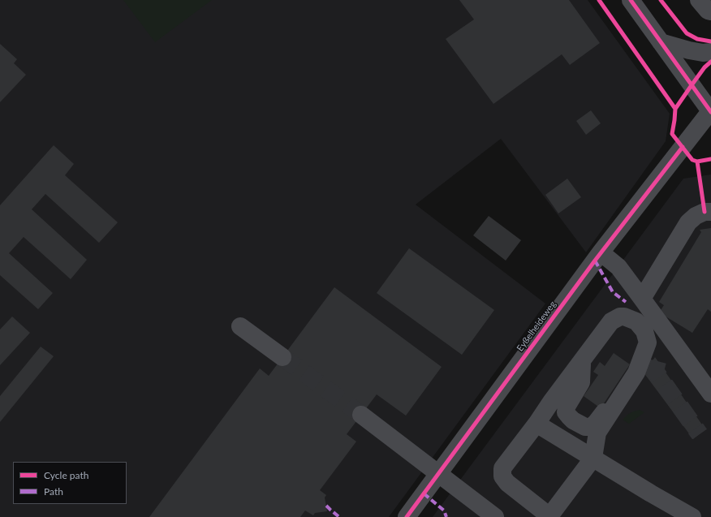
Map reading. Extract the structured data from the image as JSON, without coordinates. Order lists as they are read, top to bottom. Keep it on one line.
{"streets":{"street":["Eyßelheideweg"]},"legend":["Cycle path","Path"]}
